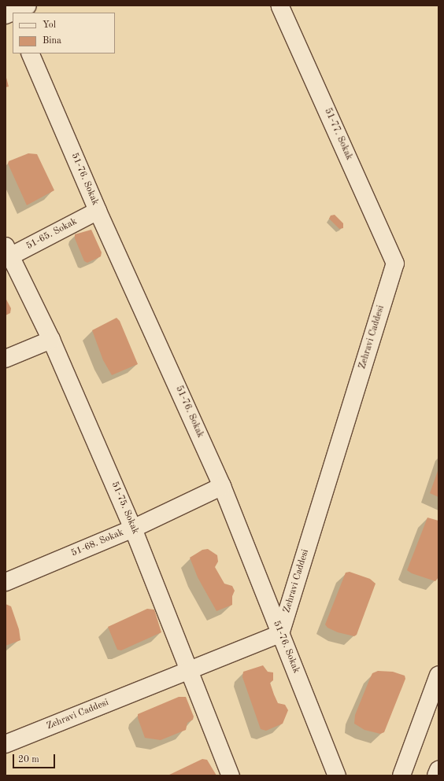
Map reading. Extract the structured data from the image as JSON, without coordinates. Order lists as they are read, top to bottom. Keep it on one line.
{"streets":{"street":["51-77. Sokak","51-76. Sokak","51-65. Sokak","Zehravi Caddesi","51-75. Sokak","51-68. Sokak"]},"crossings":[["51-77. Sokak","Zehravi Caddesi"],["51-76. Sokak","51-65. Sokak"],["51-76. Sokak","Zehravi Caddesi"],["51-76. Sokak","51-68. Sokak"],["51-65. Sokak","51-75. Sokak"],["Zehravi Caddesi","51-75. Sokak"],["51-75. Sokak","51-68. Sokak"]],"legend":["Yol","Bina"],"scale_bar":"20 m"}
